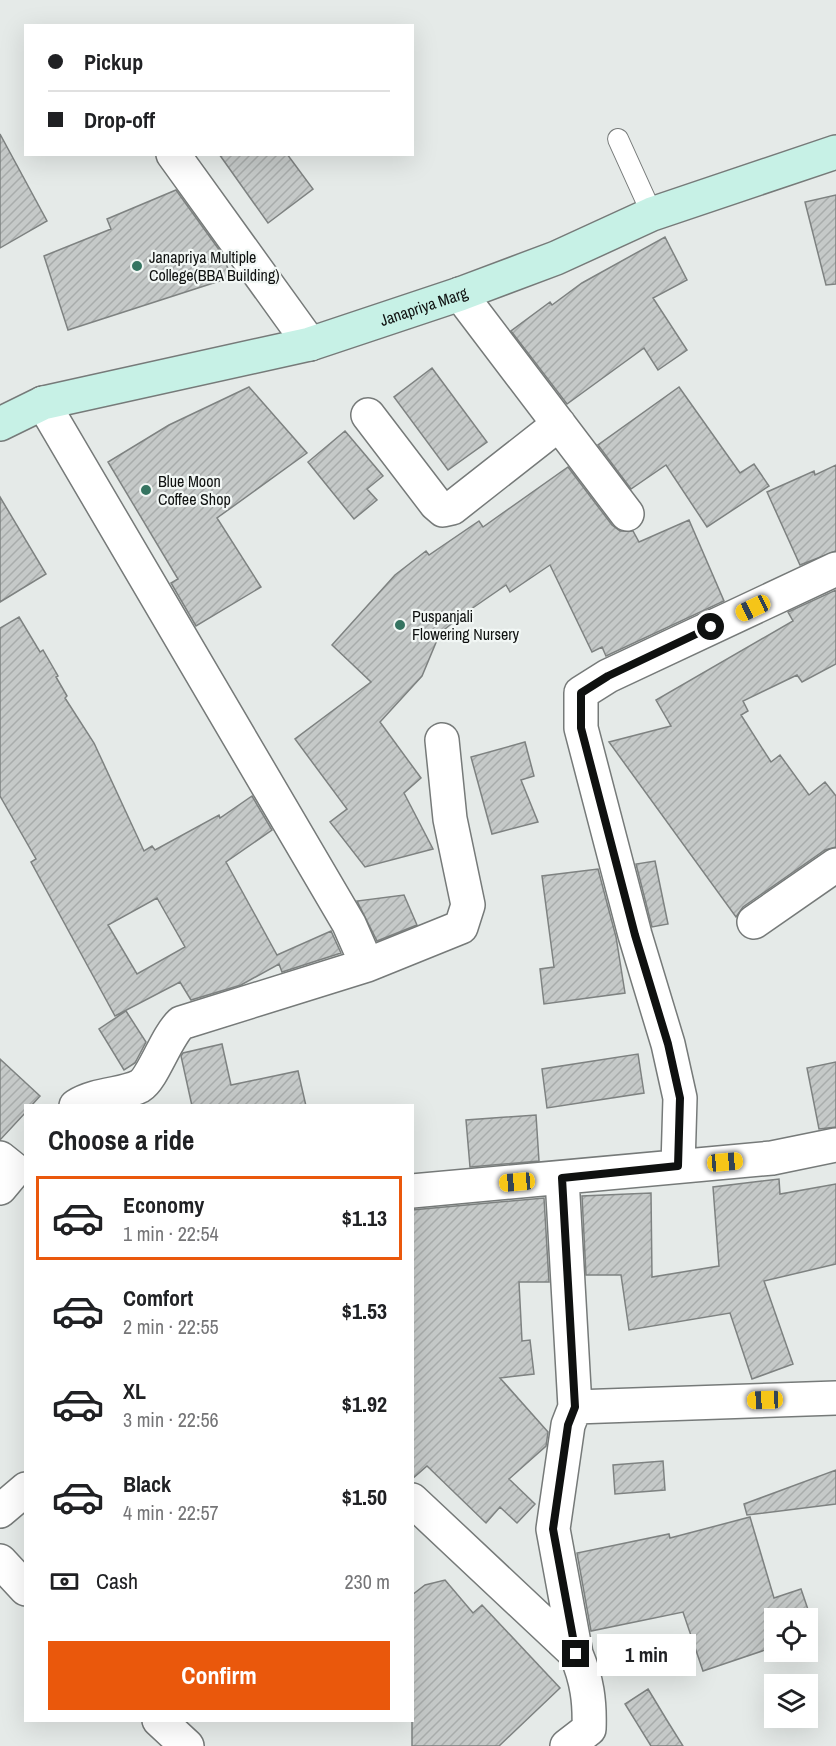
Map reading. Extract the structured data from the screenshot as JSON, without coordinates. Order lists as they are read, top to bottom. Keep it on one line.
{"streets":{"main road":["Janapriya Marg"]},"places":["Janapriya Multiple College(BBA Building)","Blue Moon Coffee Shop","Puspanjali Flowering Nursery"],"page":{"banner":["Pickup","Drop-off"],"heading":"Choose a ride","list":[{"name":"Economy","note":"1 min · 22:54","value":"$1.13"},{"name":"Comfort","note":"2 min · 22:55","value":"$1.53"},{"name":"XL","note":"3 min · 22:56","value":"$1.92"},{"name":"Black","note":"4 min · 22:57","value":"$1.50"}],"pay":["Cash","230 m"],"buttons":"Confirm","bubble":"1 min"}}
